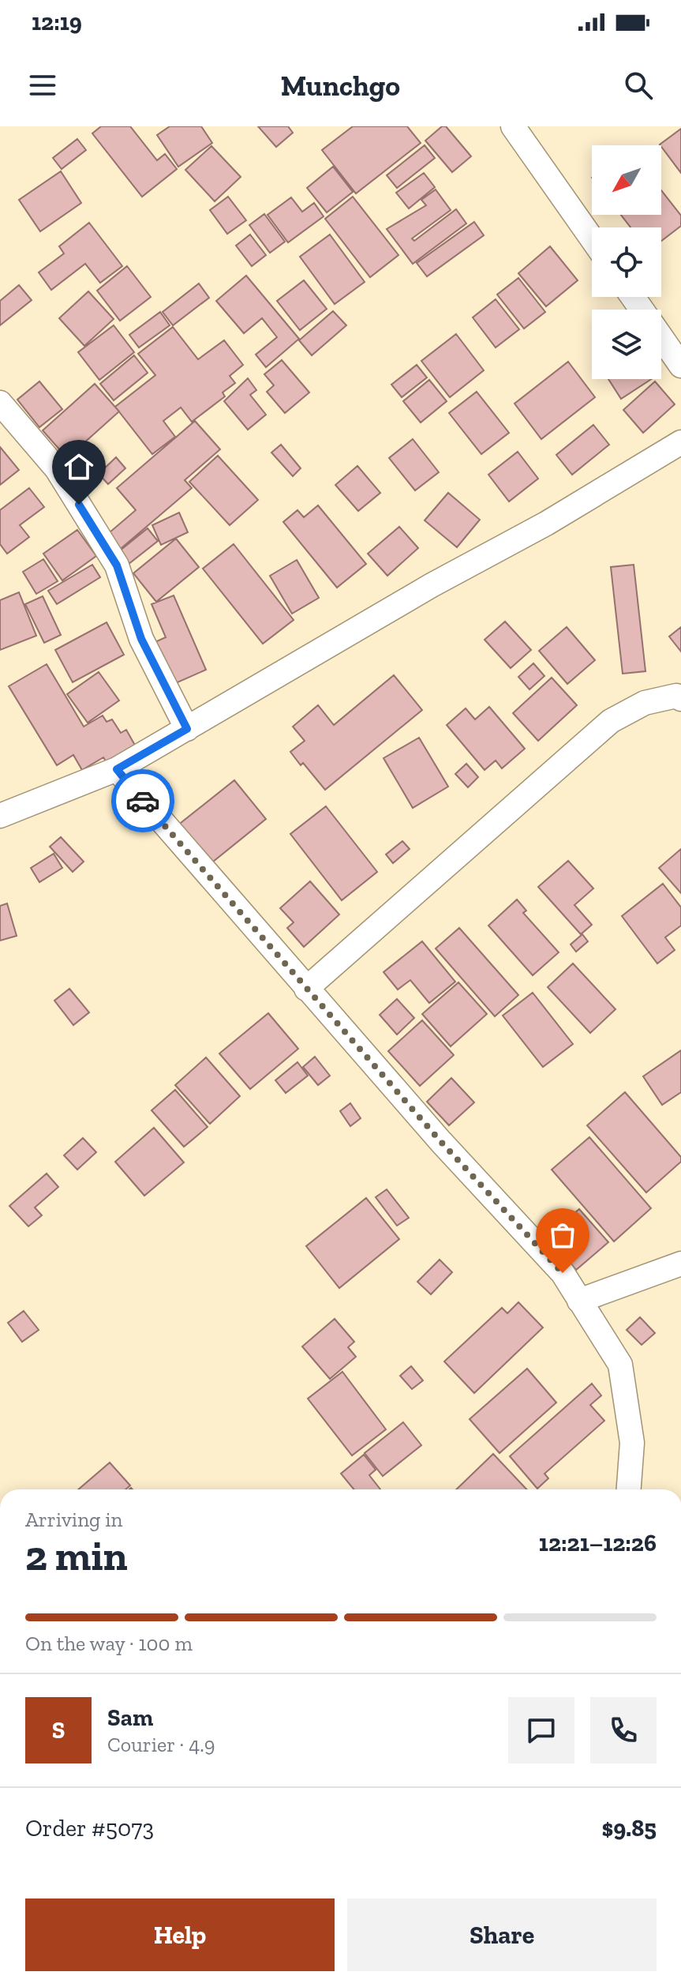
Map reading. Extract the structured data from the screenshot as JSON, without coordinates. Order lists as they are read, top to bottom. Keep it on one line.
{"north":"bottom left","page":{"status":"12:19","header":"Munchgo","heading":["2 min","Arriving in","12:21–12:26"],"panel":["Sam","Courier · 4.9","Order #5073","$9.85"],"bar":"On the way · 100 m","round":"S","buttons":["Help","Share"]}}
